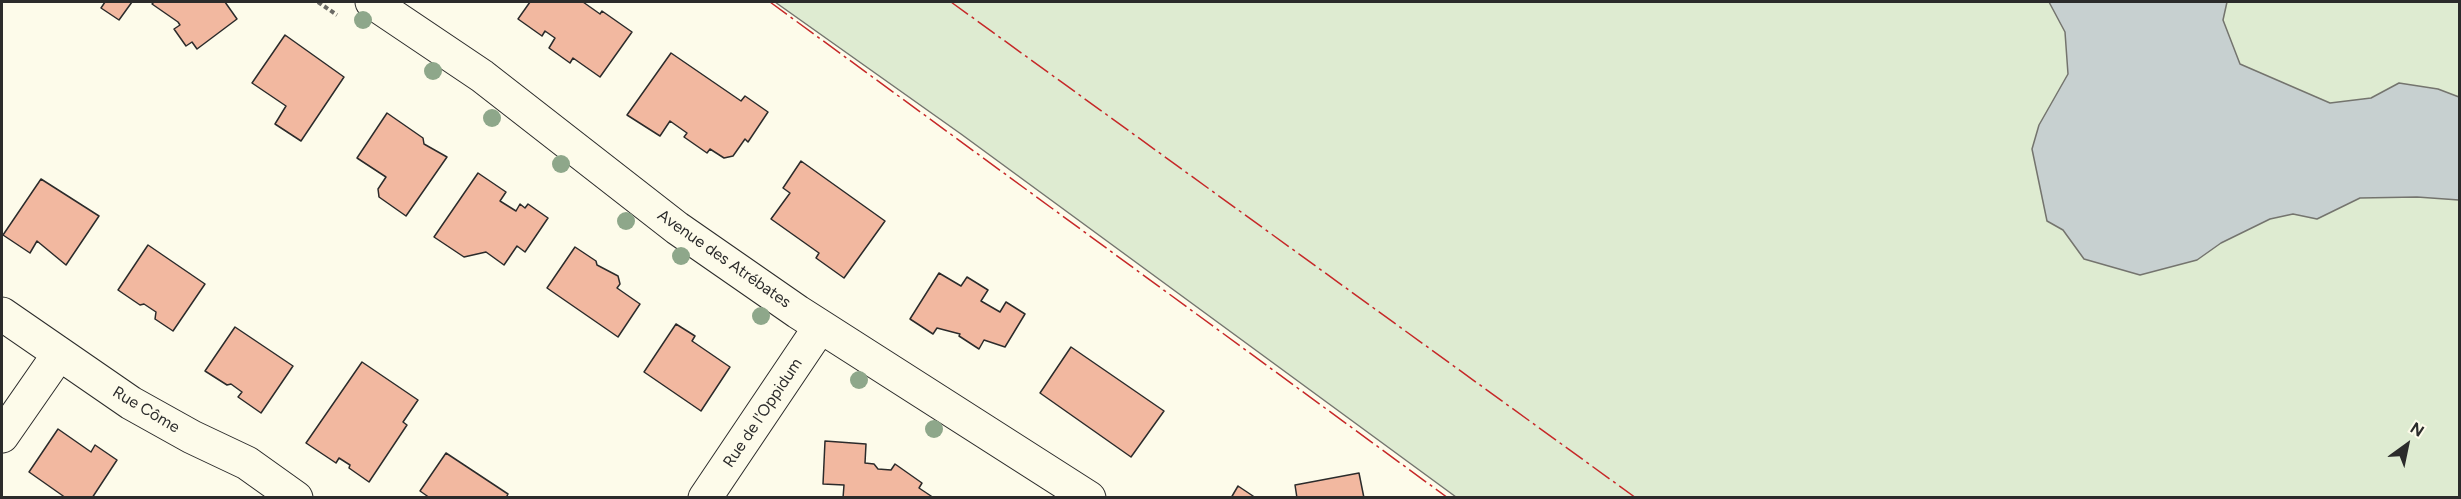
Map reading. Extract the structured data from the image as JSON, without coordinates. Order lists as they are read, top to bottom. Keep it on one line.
{"streets":{"street":["Avenue des Atrébates","Rue Côme","Rue de l'Oppidum"]},"crossings":[["Avenue des Atrébates","Rue de l'Oppidum"]],"north":"top right"}
